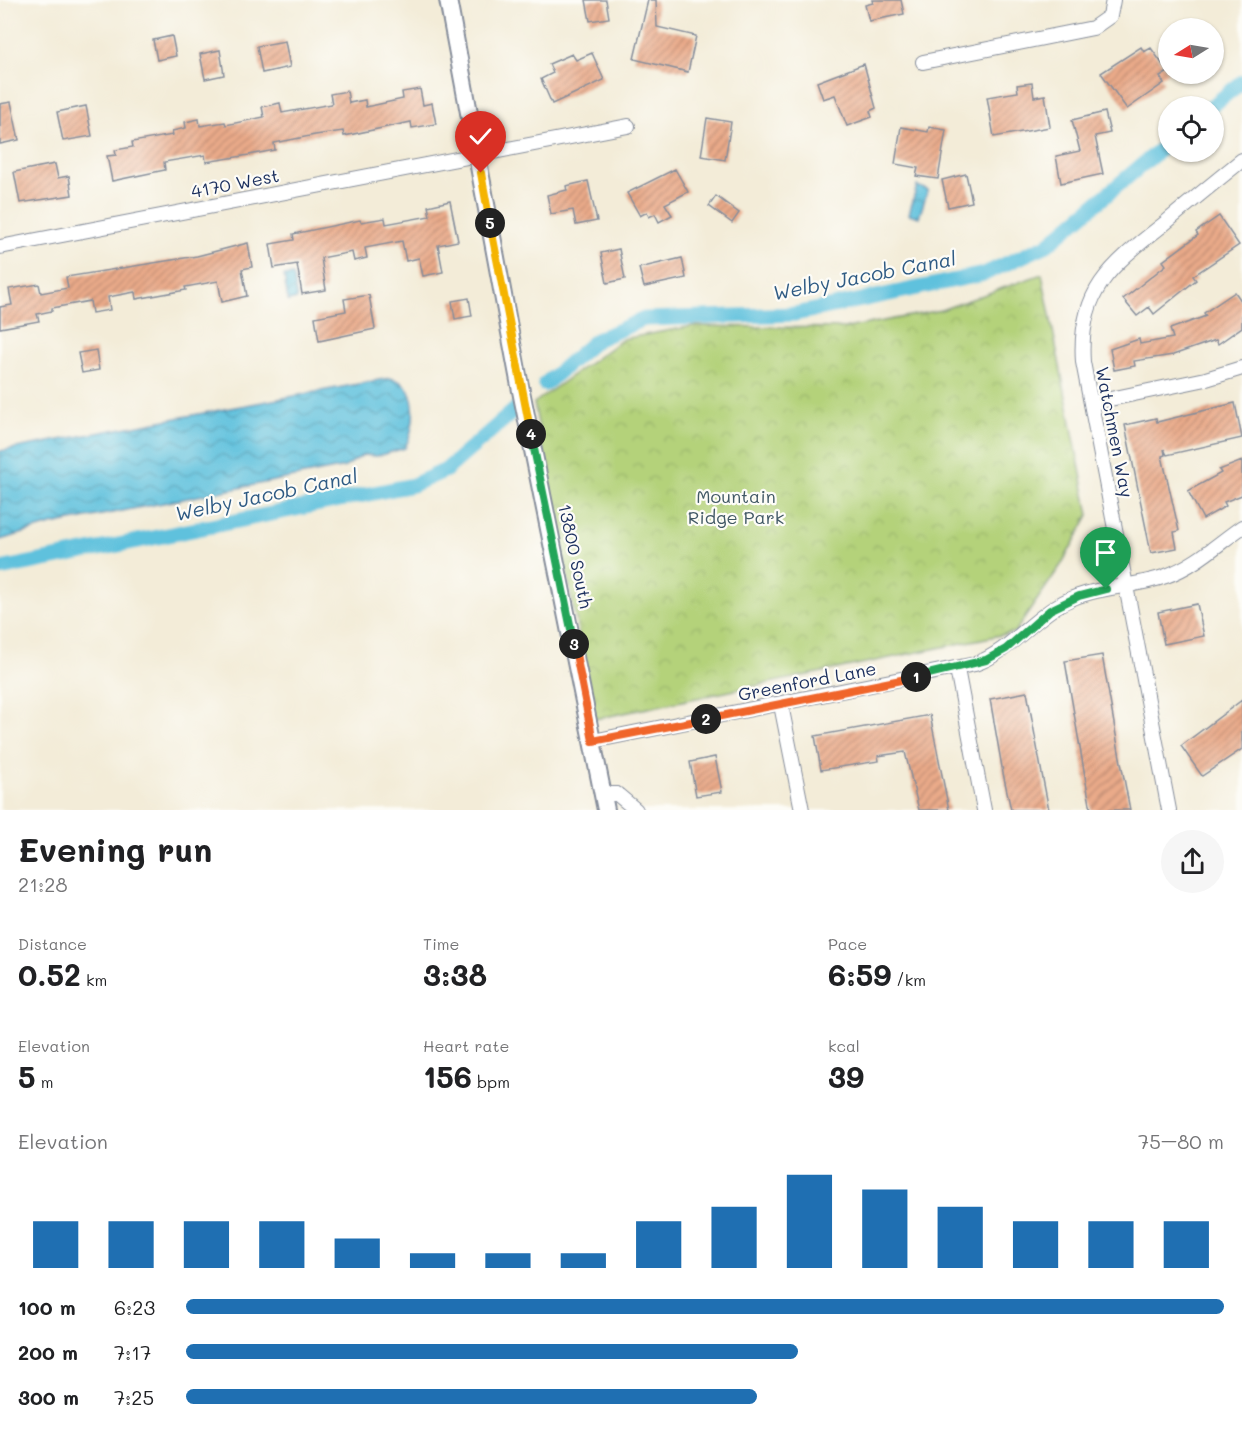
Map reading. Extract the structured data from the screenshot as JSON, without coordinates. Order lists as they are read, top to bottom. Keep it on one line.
{"streets":{"street":["4170 West","Watchmen Way","13800 South","Greenford Lane"]},"crossings":[["4170 West","13800 South"],["Watchmen Way","Greenford Lane"],["13800 South","Greenford Lane"]],"water":["Welby Jacob Canal"],"parks":["Mountain Ridge Park"],"north":"left","page":{"pins":["5","4","3","1","2"],"heading":["Evening run","21:28"],"stats":[["Distance","0.52 km"],["Time","3:38"],["Pace","6:59 /km"],["Elevation","5 m"],["Heart rate","156 bpm"],["kcal","39"]],"chart":["Elevation","75–80 m"],"list":[{"name":"100 m","note":"6:23"},{"name":"200 m","note":"7:17"},{"name":"300 m","note":"7:25"}]}}
